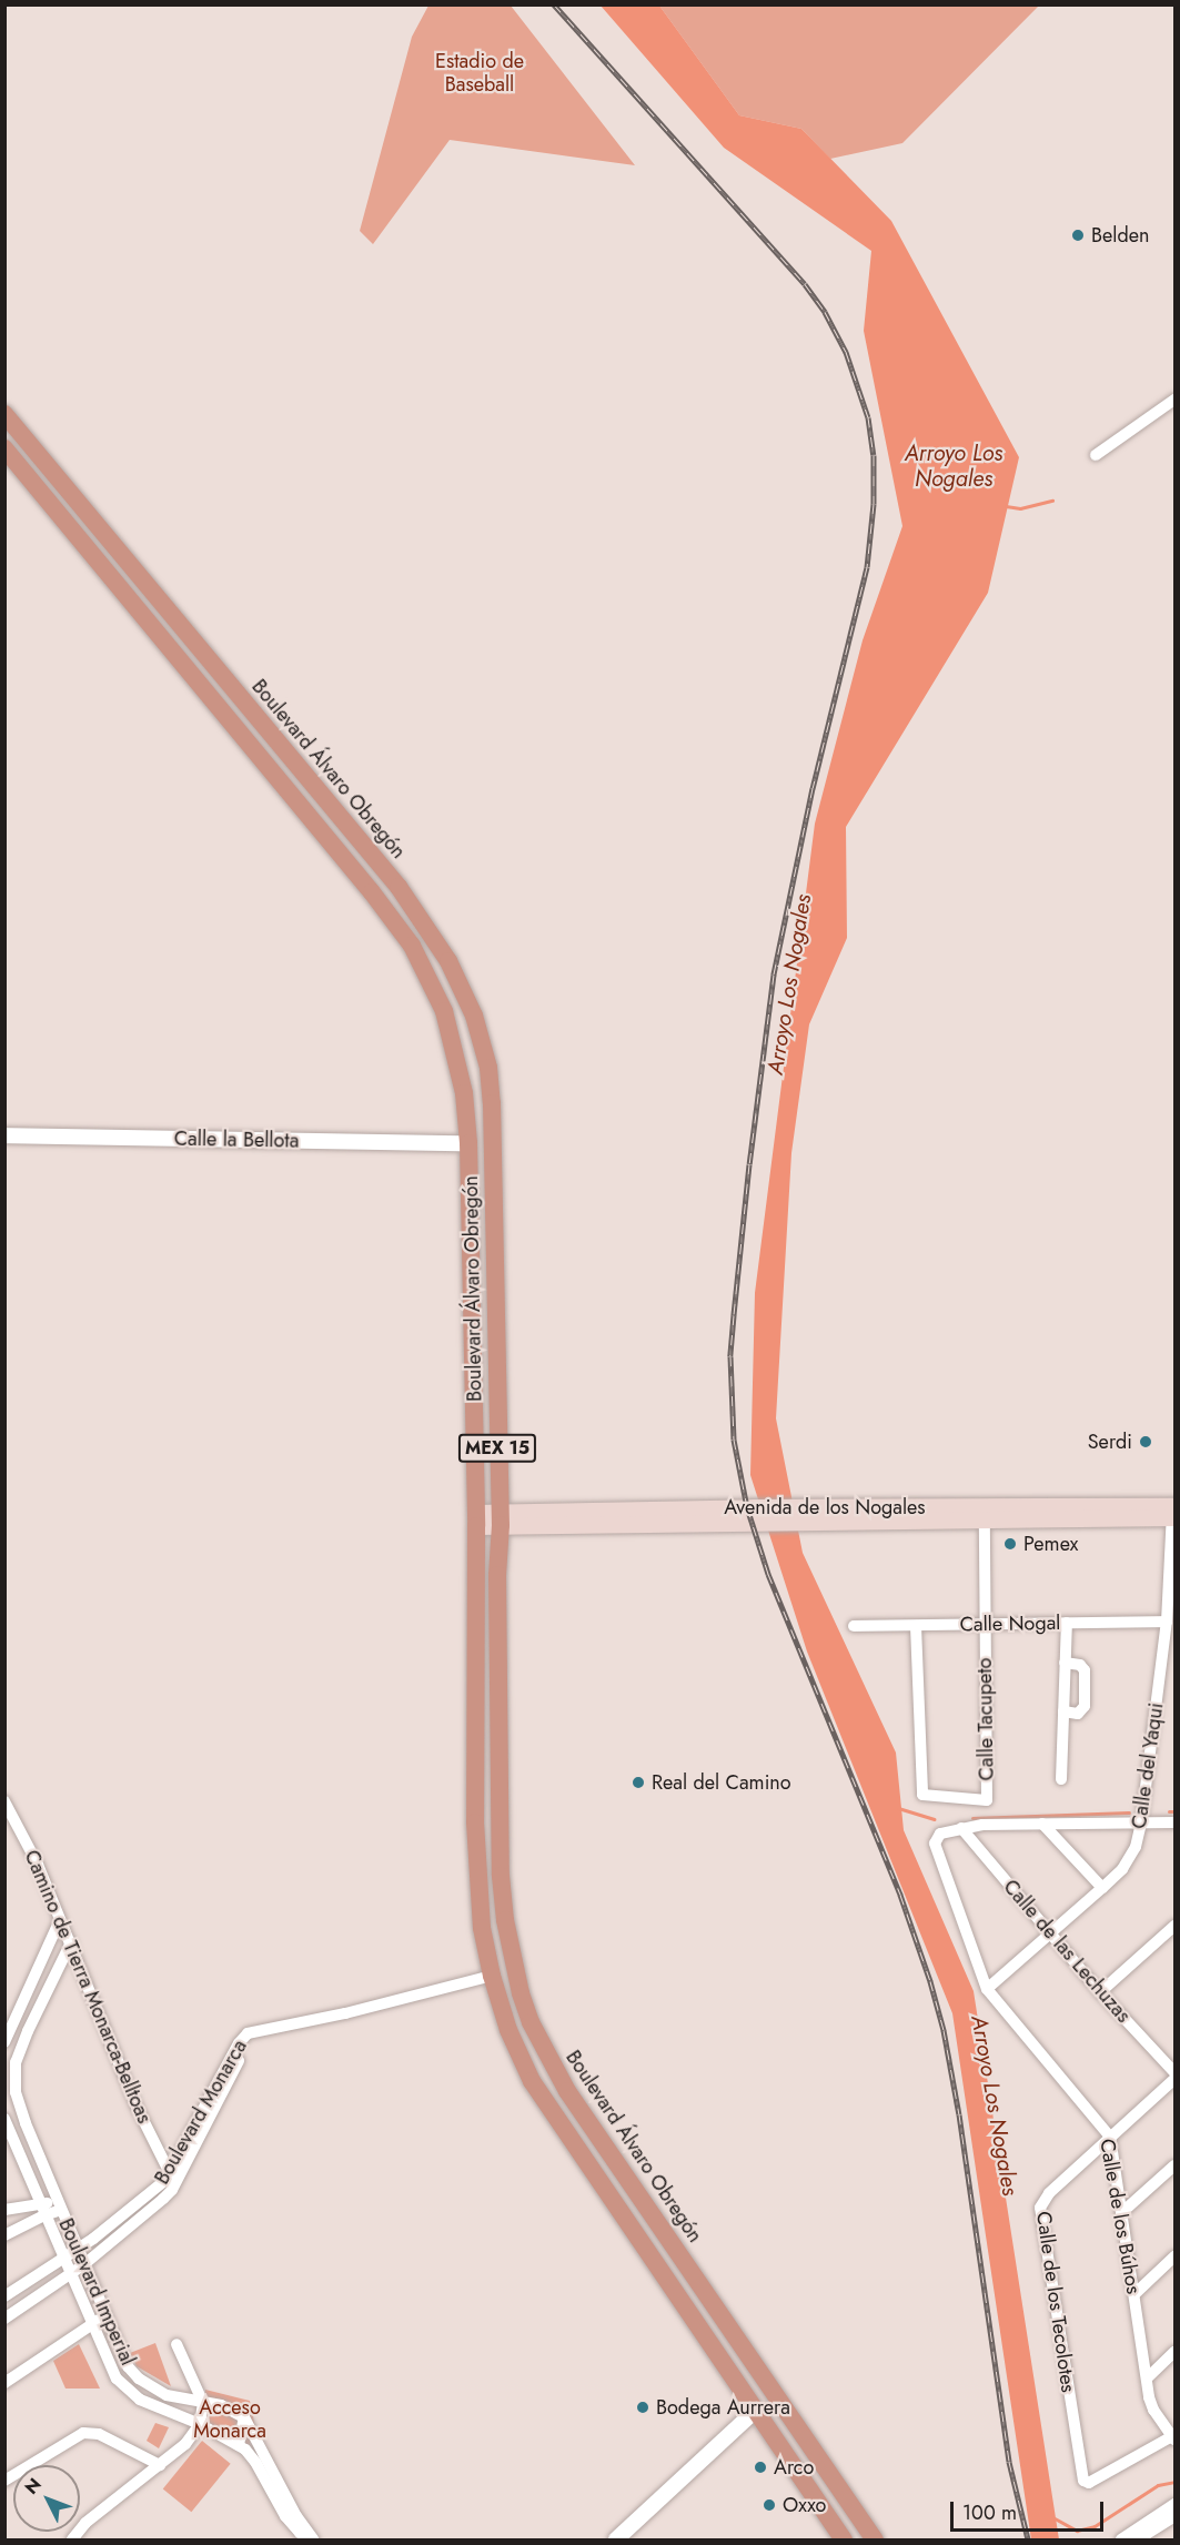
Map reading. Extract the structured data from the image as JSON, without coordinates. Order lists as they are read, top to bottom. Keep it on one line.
{"streets":{"highway":["Boulevard Álvaro Obregón","MEX 15"],"main road":["Avenida de los Nogales"],"street":["Calle la Bellota","Calle Nogal","Calle Tacupeto","Calle del Yaqui","Calle de las Lechuzas","Camino de Tierra Monarca-Belltoas","Boulevard Monarca","Calle de los Búhos","Boulevard Imperial","Calle de los Tecolotes"]},"crossings":[["Boulevard Álvaro Obregón","Calle la Bellota"],["Boulevard Álvaro Obregón","Avenida de los Nogales"],["Boulevard Álvaro Obregón","Boulevard Monarca"],["Avenida de los Nogales","Calle Tacupeto"],["Avenida de los Nogales","Calle del Yaqui"],["Calle Nogal","Calle Tacupeto"],["Calle Nogal","Calle del Yaqui"],["Calle del Yaqui","Calle de las Lechuzas"],["Calle del Yaqui","Calle de los Búhos"],["Calle de las Lechuzas","Calle de los Búhos"],["Camino de Tierra Monarca-Belltoas","Boulevard Monarca"],["Camino de Tierra Monarca-Belltoas","Boulevard Imperial"],["Boulevard Monarca","Boulevard Imperial"],["Calle de los Búhos","Calle de los Tecolotes"]],"water":["Arroyo Los Nogales"],"parks":["Estadio de Baseball","Acceso Monarca"],"places":["Belden","Serdi","Pemex","Real del Camino","Bodega Aurrera","Arco","Oxxo"],"scale_bar":"100 m","north":"top left"}
